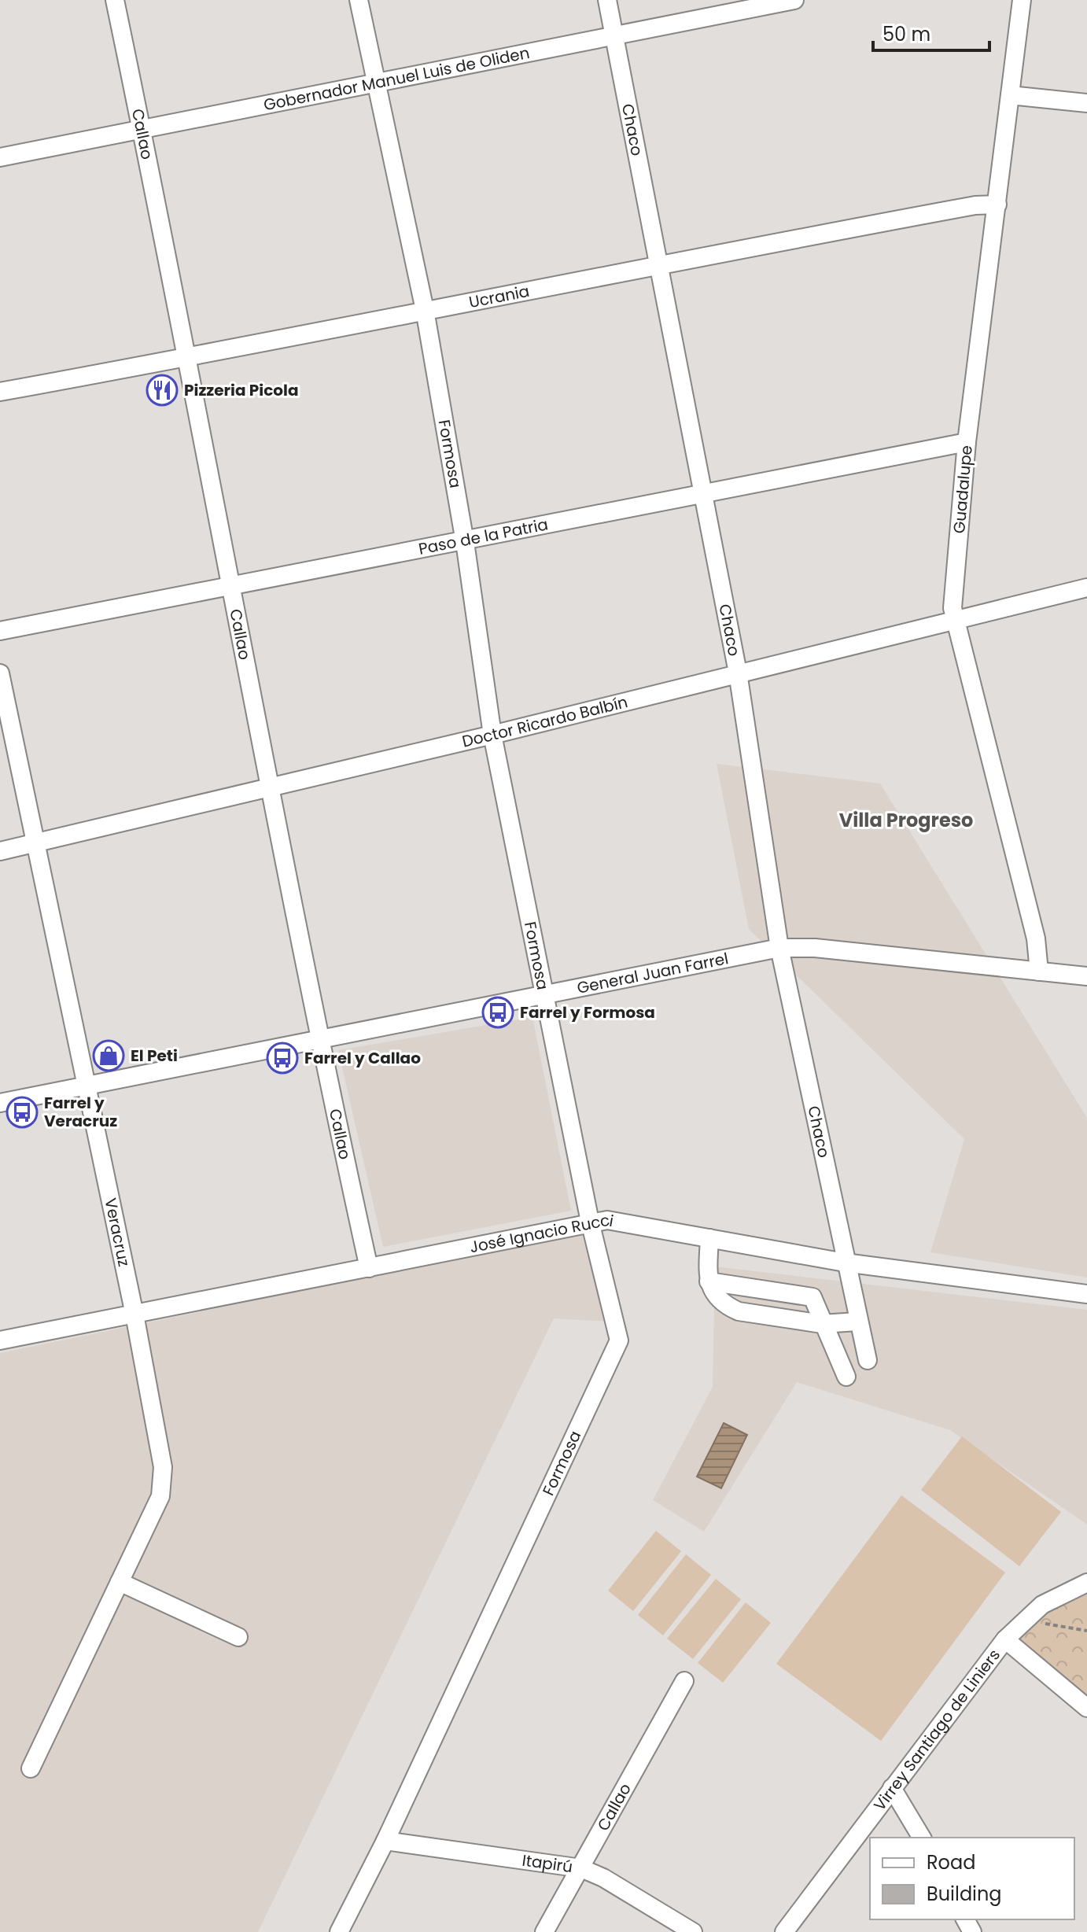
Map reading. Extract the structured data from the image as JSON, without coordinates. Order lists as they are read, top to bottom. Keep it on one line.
{"streets":{"street":["Gobernador Manuel Luis de Oliden","Chaco","Callao","Ucrania","Formosa","Guadalupe","Paso de la Patria","Doctor Ricardo Balbín","General Juan Farrel","Veracruz","José Ignacio Rucci","Virrey Santiago de Liniers","Itapirú"]},"crossings":[["Gobernador Manuel Luis de Oliden","Chaco"],["Gobernador Manuel Luis de Oliden","Callao"],["Gobernador Manuel Luis de Oliden","Formosa"],["Chaco","Ucrania"],["Chaco","Paso de la Patria"],["Chaco","Doctor Ricardo Balbín"],["Chaco","General Juan Farrel"],["Chaco","José Ignacio Rucci"],["Callao","Ucrania"],["Callao","Paso de la Patria"],["Callao","Doctor Ricardo Balbín"],["Callao","General Juan Farrel"],["Callao","José Ignacio Rucci"],["Callao","Itapirú"],["Ucrania","Formosa"],["Ucrania","Guadalupe"],["Formosa","Paso de la Patria"],["Formosa","Doctor Ricardo Balbín"],["Formosa","General Juan Farrel"],["Formosa","José Ignacio Rucci"],["Formosa","Itapirú"],["Guadalupe","Paso de la Patria"],["Guadalupe","Doctor Ricardo Balbín"],["Guadalupe","General Juan Farrel"],["Doctor Ricardo Balbín","Veracruz"],["General Juan Farrel","Veracruz"],["Veracruz","José Ignacio Rucci"]],"districts":["Villa Progreso"],"places":{"restaurant":["Pizzeria Picola"],"bus stop":["Farrel y Formosa","Farrel y Callao","Farrel y Veracruz"],"shop":["El Peti"]},"legend":["Road","Building"],"scale_bar":"50 m"}
